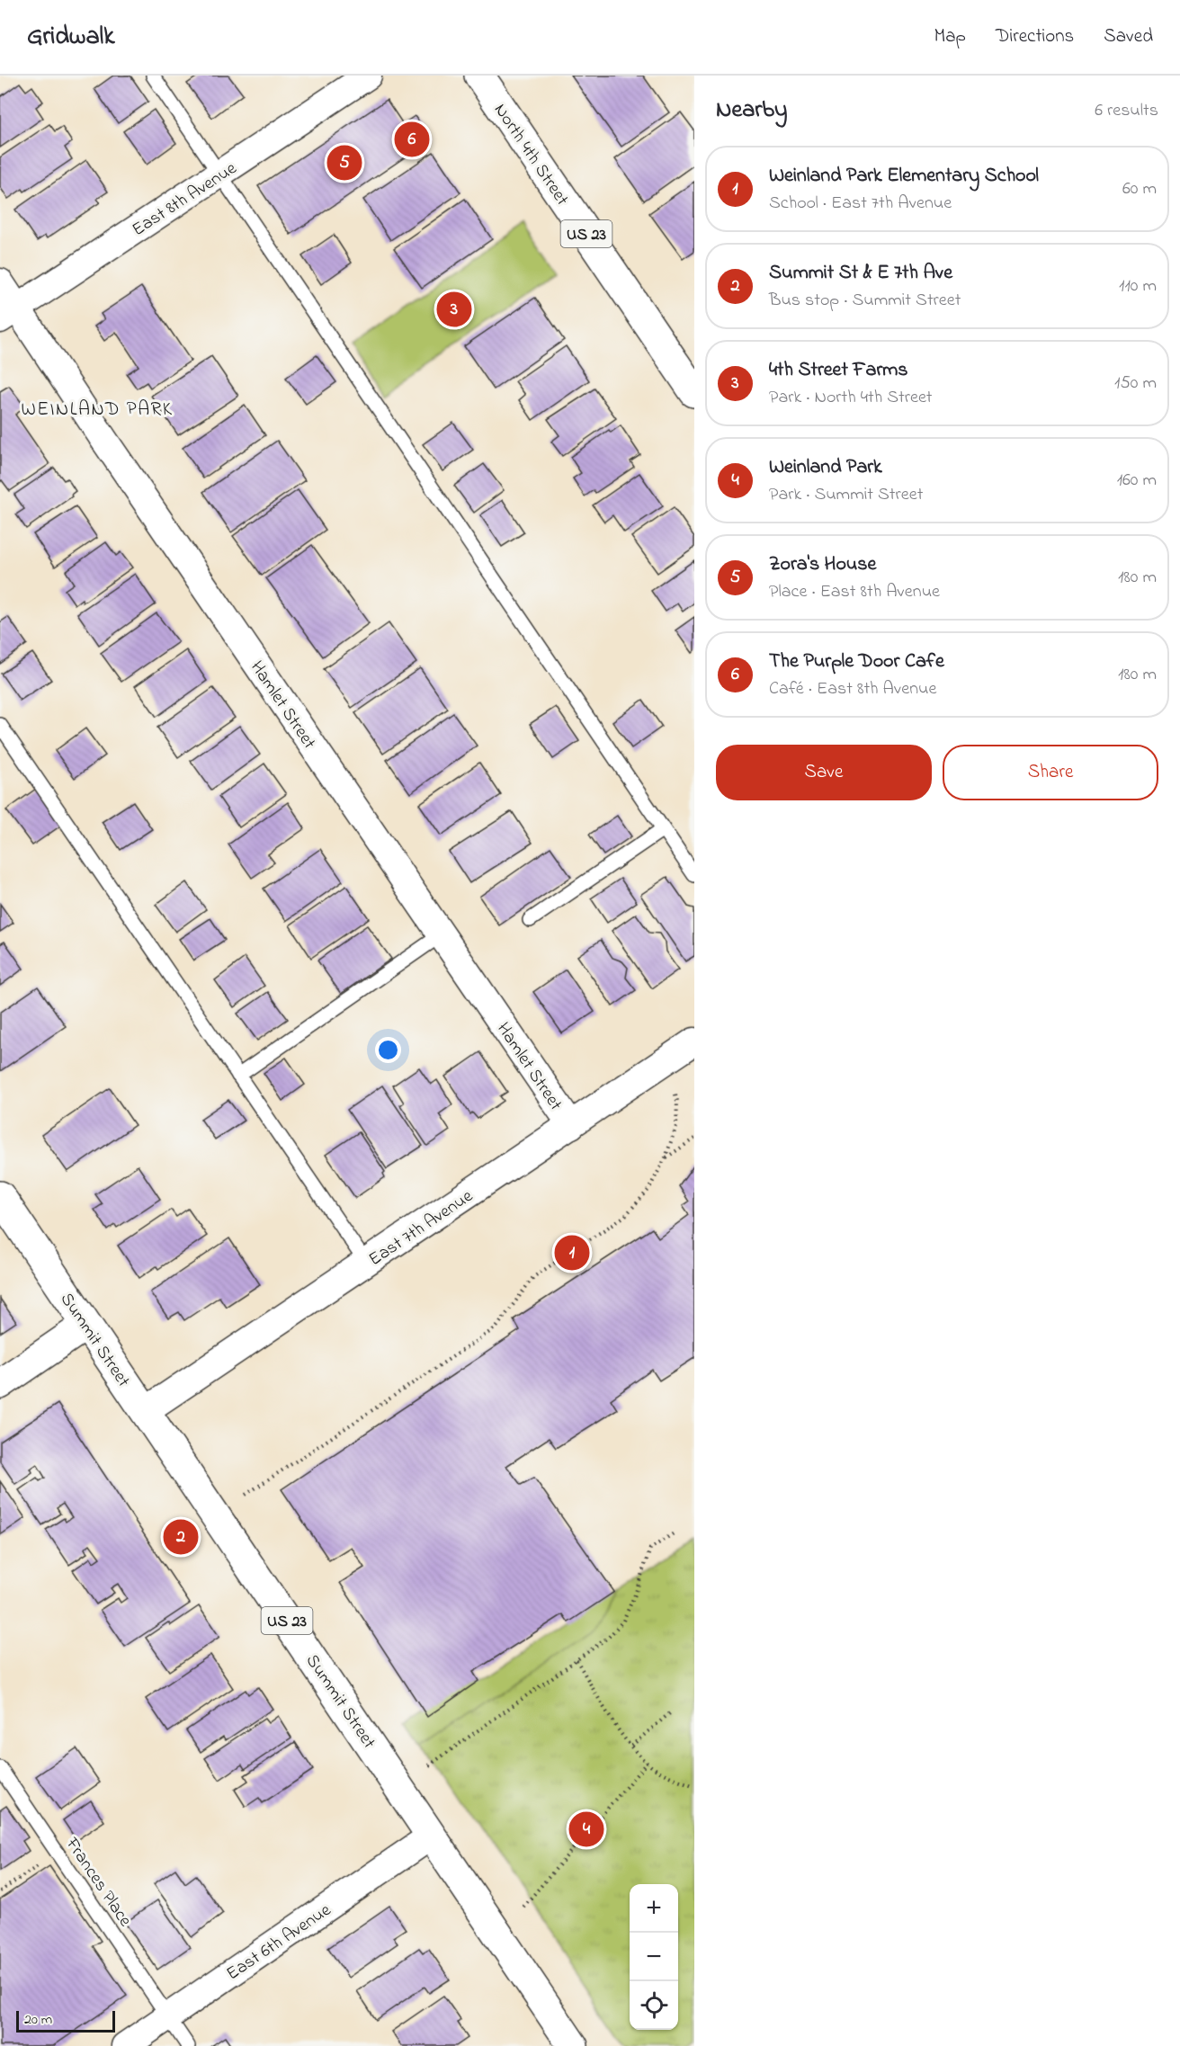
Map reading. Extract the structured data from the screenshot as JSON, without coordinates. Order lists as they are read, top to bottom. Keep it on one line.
{"streets":{"main road":["North 4th Street","US 23","Summit Street"],"street":["East 8th Avenue","Hamlet Street","East 7th Avenue","East 6th Avenue"],"lane":["Frances Place"]},"crossings":[["East 8th Avenue","Hamlet Street"],["Hamlet Street","East 7th Avenue"],["East 7th Avenue","Summit Street"],["Summit Street","East 6th Avenue"],["Frances Place","East 6th Avenue"]],"districts":["WEINLAND PARK"],"scale_bar":"20 m","page":{"header":"Gridwalk","nav":["Map","Directions","Saved"],"heading":["Nearby","6 results"],"pins":["6","5","3","1","2","4"],"list":[{"mark":"1","name":"Weinland Park Elementary School","note":"School · East 7th Avenue","value":"60 m"},{"mark":"2","name":"Summit St & E 7th Ave","note":"Bus stop · Summit Street","value":"110 m"},{"mark":"3","name":"4th Street Farms","note":"Park · North 4th Street","value":"150 m"},{"mark":"4","name":"Weinland Park","note":"Park · Summit Street","value":"160 m"},{"mark":"5","name":"Zora's House","note":"Place · East 8th Avenue","value":"180 m"},{"mark":"6","name":"The Purple Door Cafe","note":"Café · East 8th Avenue","value":"180 m"}],"buttons":["Save","Share"],"map_buttons":["+","−"],"scale":"20 m"}}
